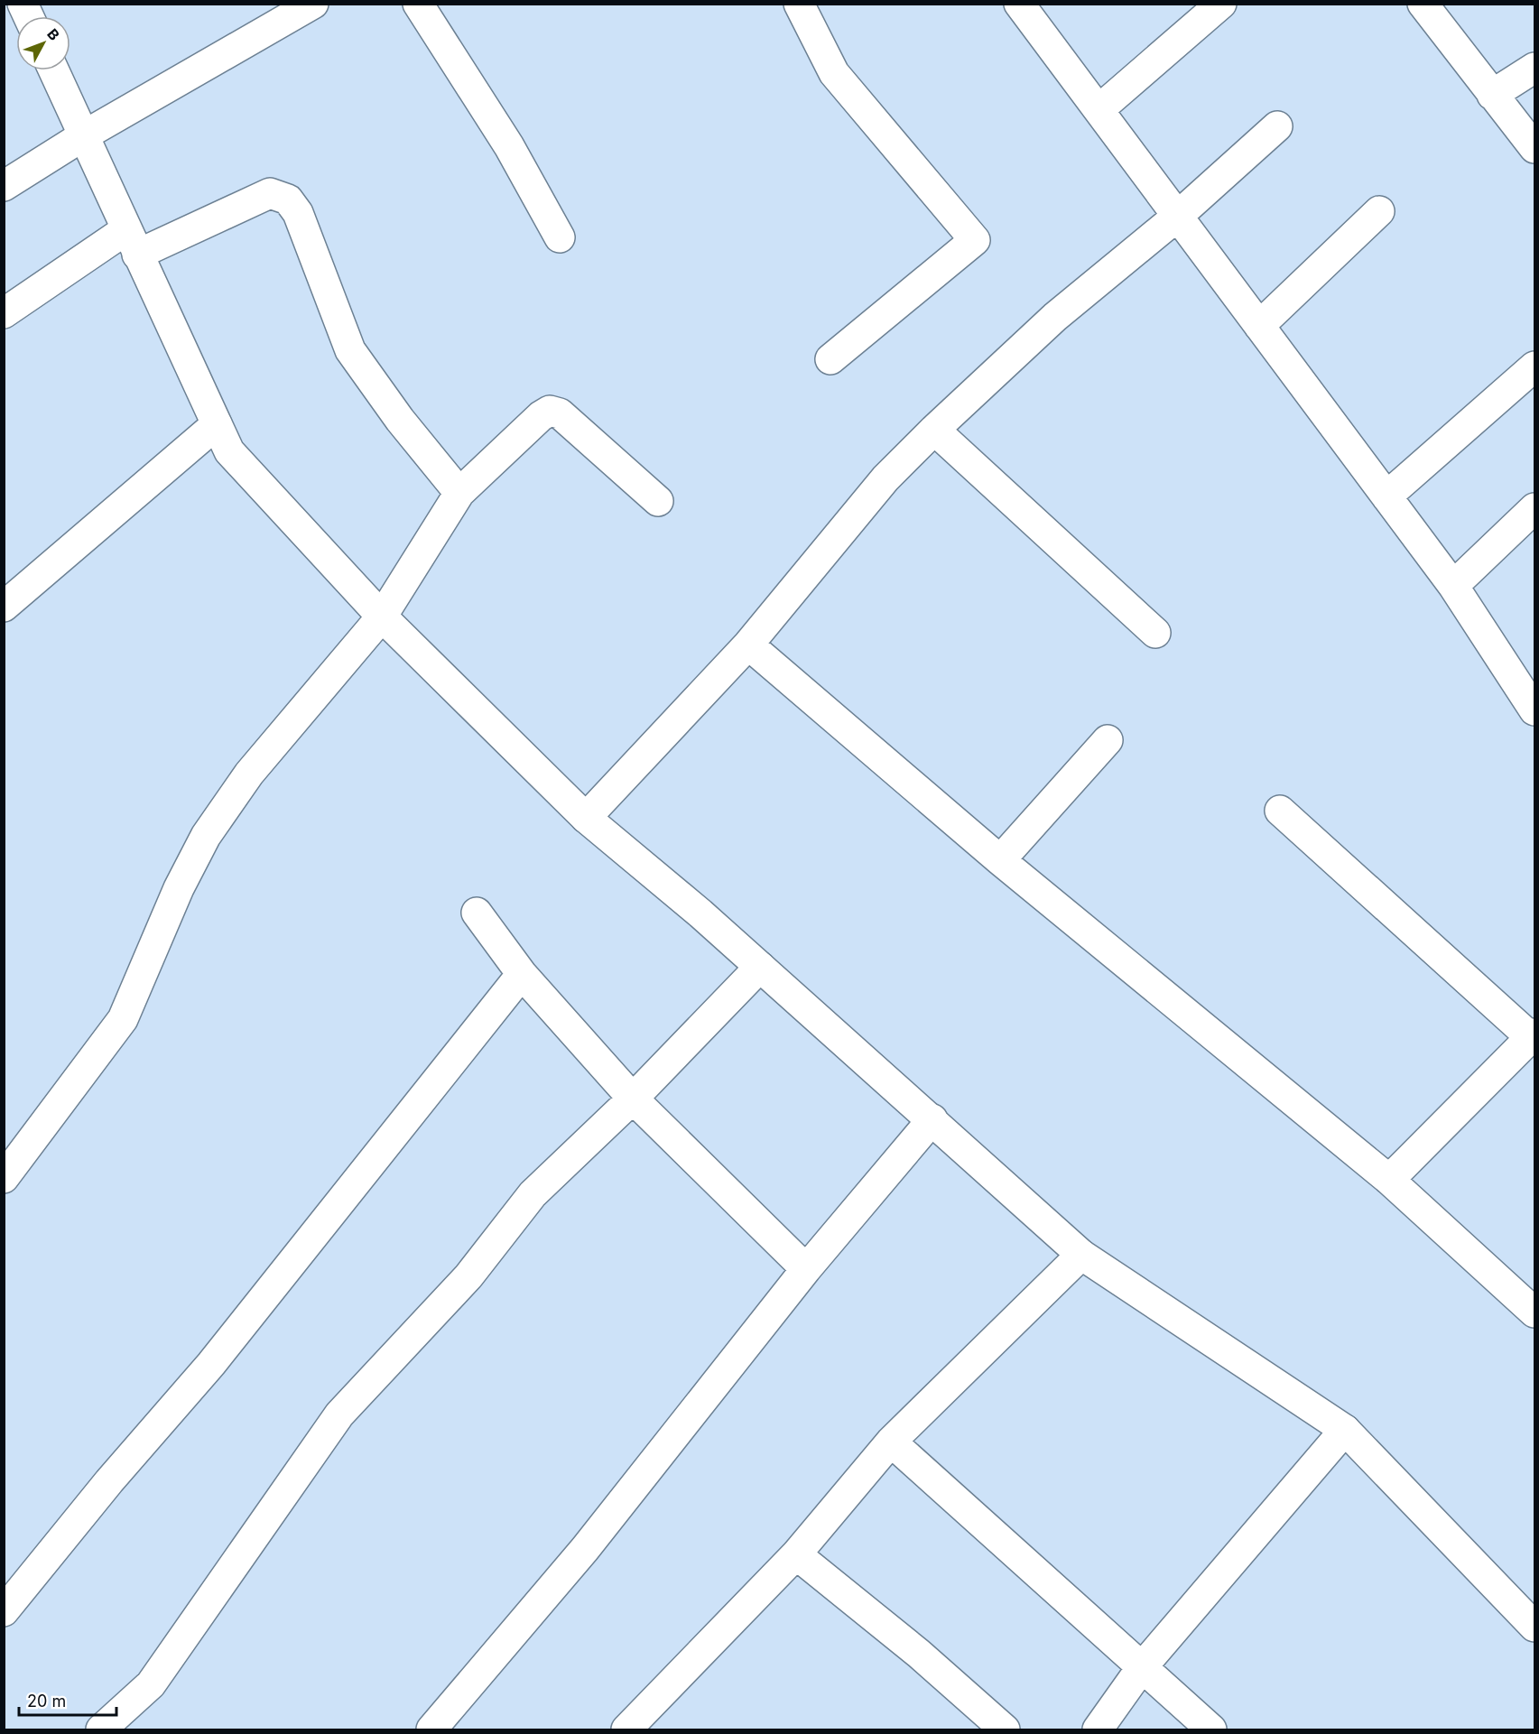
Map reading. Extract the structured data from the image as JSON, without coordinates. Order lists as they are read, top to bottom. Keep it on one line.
{"scale_bar":"20 m","north":"top right"}
